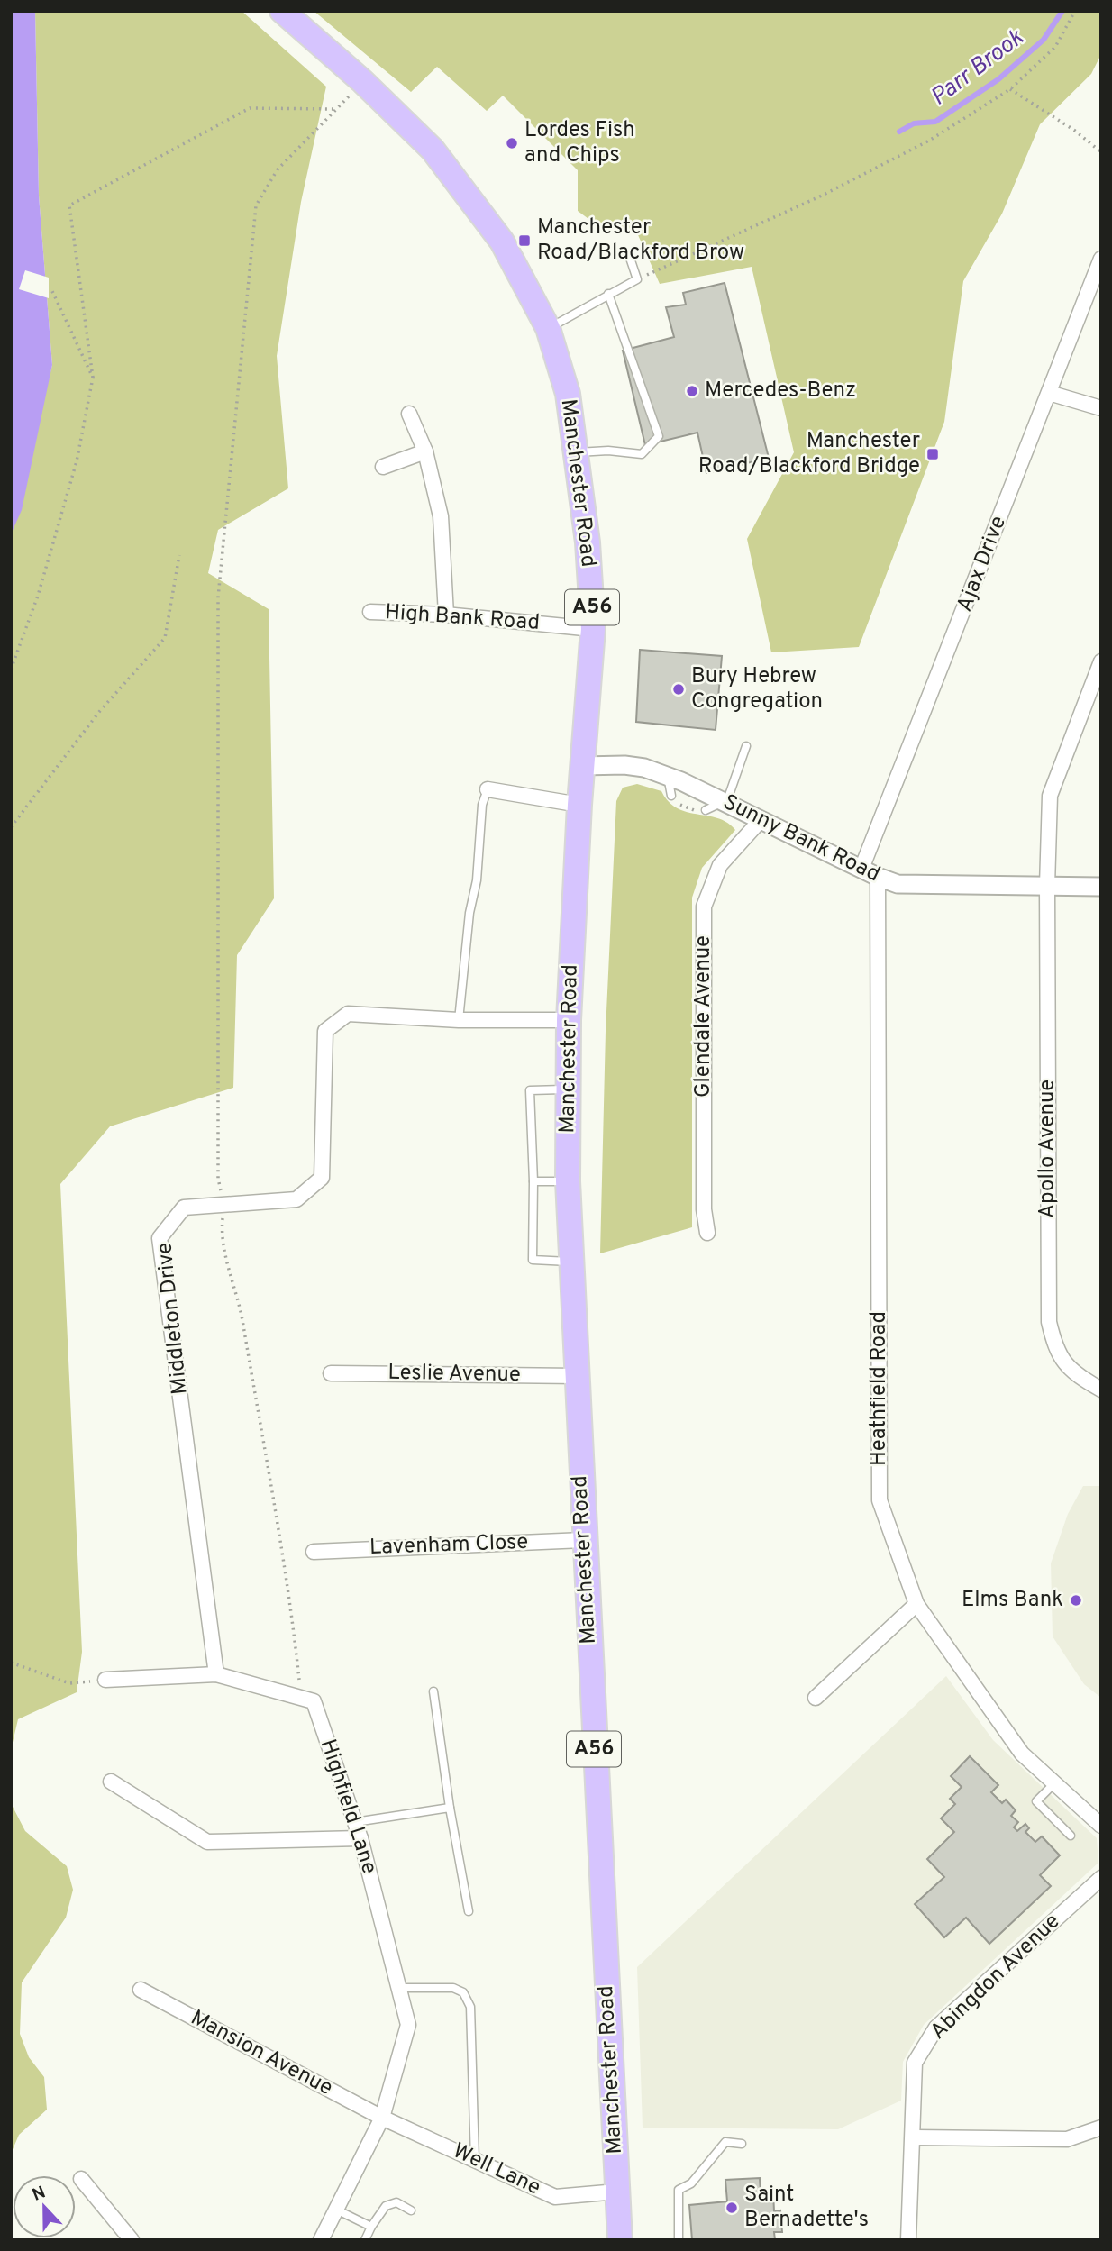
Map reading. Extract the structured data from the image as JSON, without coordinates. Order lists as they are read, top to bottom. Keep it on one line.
{"streets":{"highway":["Manchester Road","A56"],"street":["Ajax Drive","High Bank Road","Sunny Bank Road","Glendale Avenue","Apollo Avenue","Middleton Drive","Leslie Avenue","Heathfield Road","Lavenham Close","Highfield Lane","Abingdon Avenue","Mansion Avenue","Well Lane"]},"crossings":[["Manchester Road","A56"],["Manchester Road","High Bank Road"],["Manchester Road","Sunny Bank Road"],["Manchester Road","Middleton Drive"],["Manchester Road","Leslie Avenue"],["Manchester Road","Lavenham Close"],["Manchester Road","Well Lane"],["Ajax Drive","Sunny Bank Road"],["Ajax Drive","Heathfield Road"],["A56","Well Lane"],["Sunny Bank Road","Glendale Avenue"],["Sunny Bank Road","Apollo Avenue"],["Sunny Bank Road","Heathfield Road"],["Highfield Lane","Mansion Avenue"],["Highfield Lane","Well Lane"],["Mansion Avenue","Well Lane"]],"water":["Parr Brook"],"places":{"other":["Lordes Fish and Chips","Mercedes-Benz","Bury Hebrew Congregation","Elms Bank","Saint Bernadette's"],"transit":["Manchester Road/Blackford Brow","Manchester Road/Blackford Bridge"]},"north":"top"}
